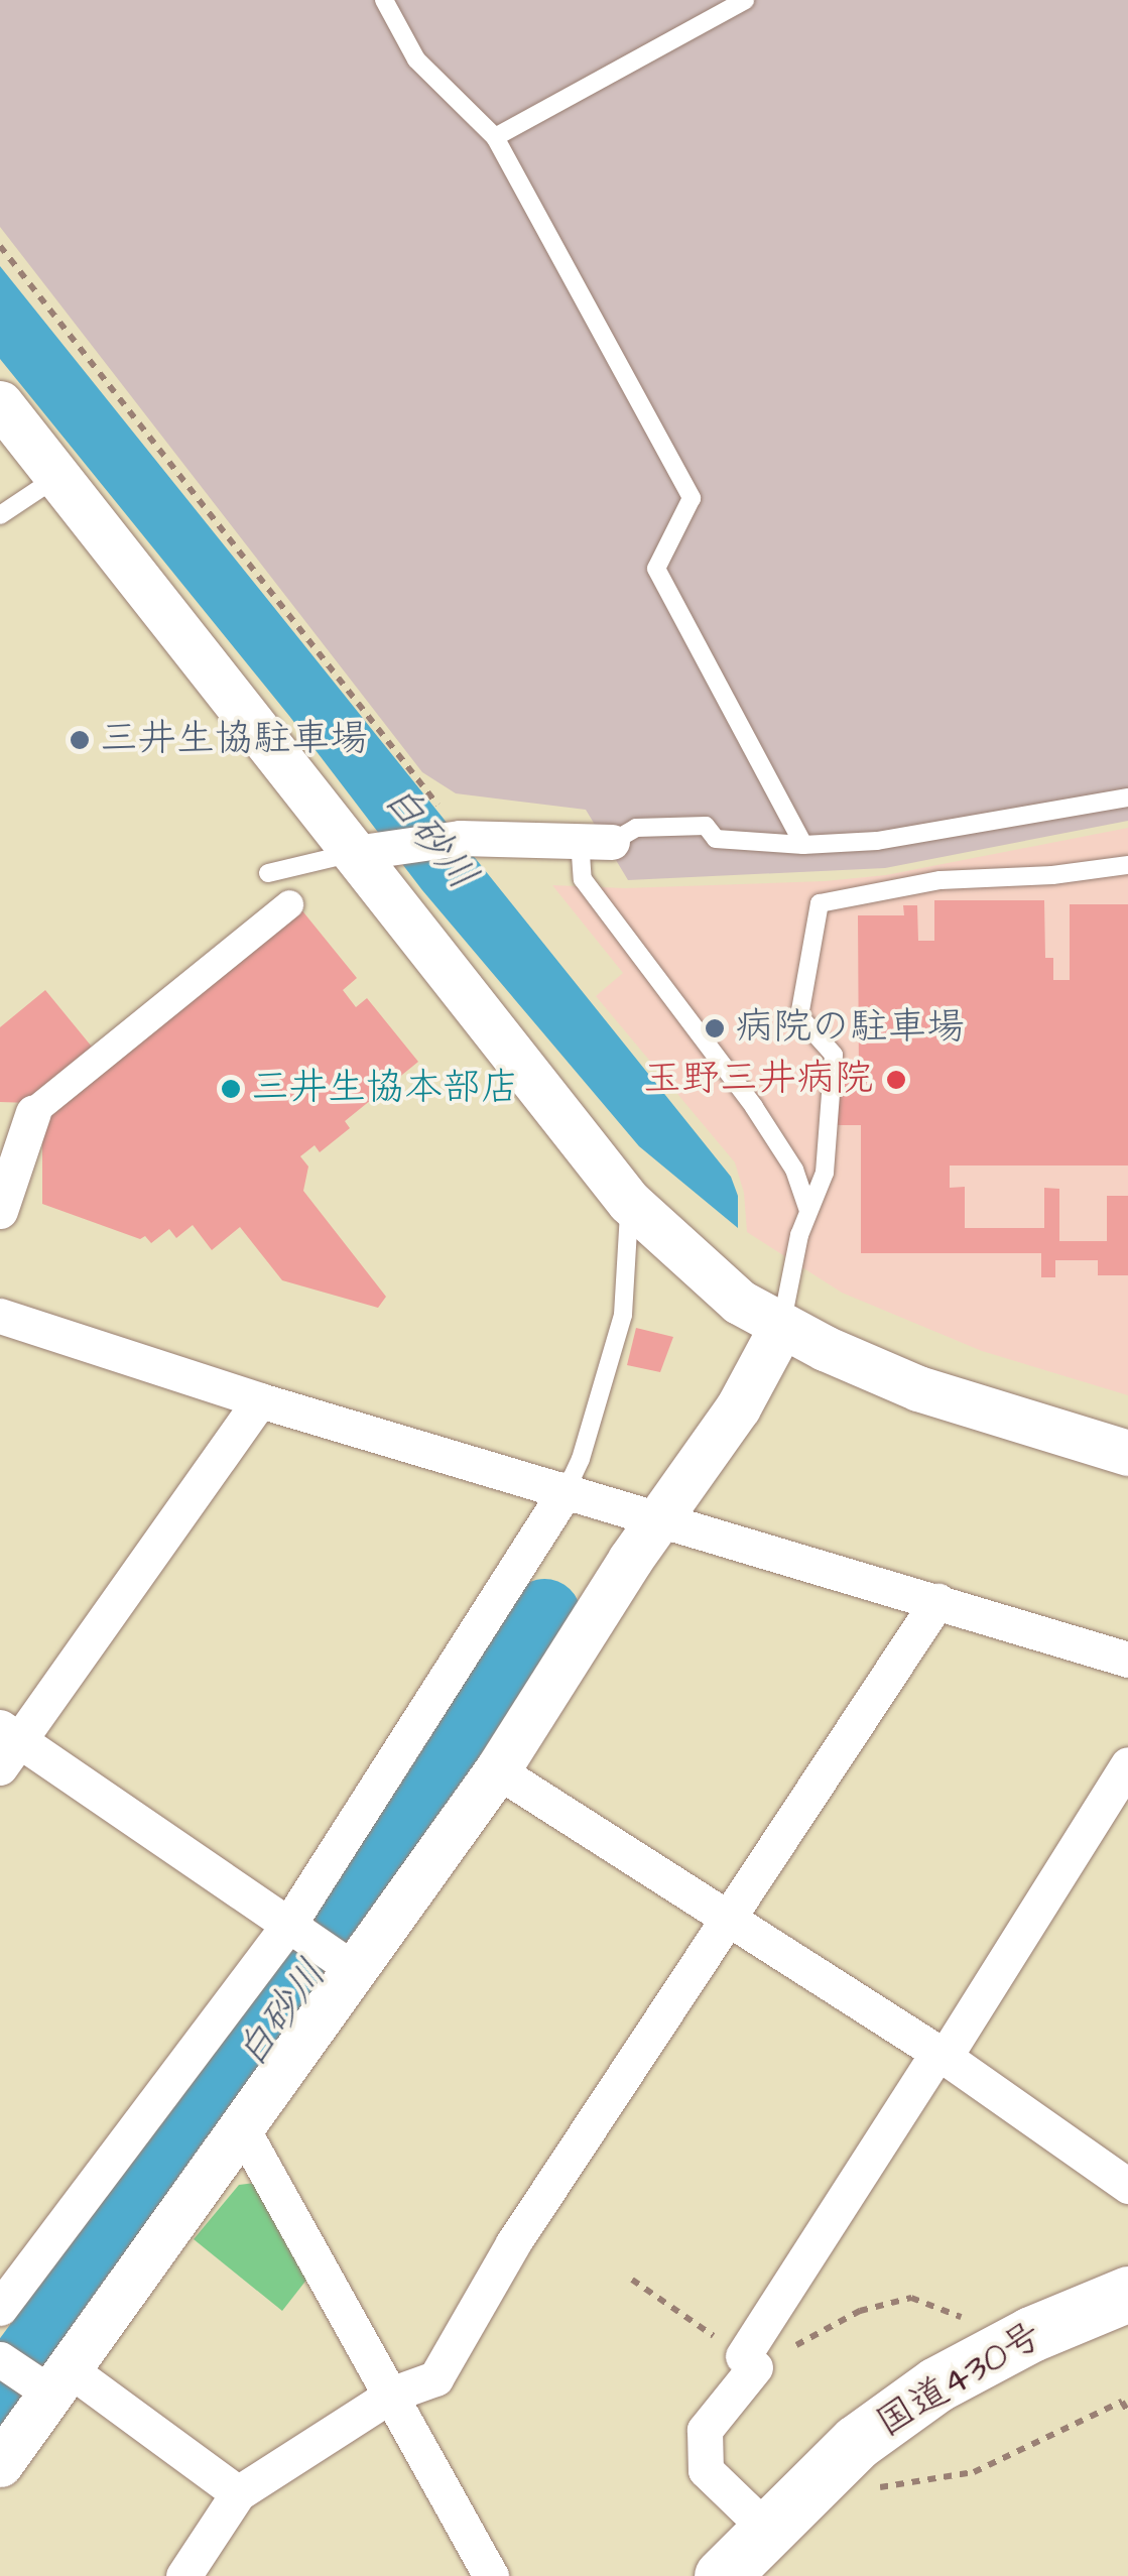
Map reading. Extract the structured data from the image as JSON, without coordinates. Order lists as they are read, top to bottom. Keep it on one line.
{"streets":{"highway":["国道430号"]},"water":["白砂川"],"places":["三井生協駐車場","病院の駐車場","玉野三井病院","三井生協本部店"]}
